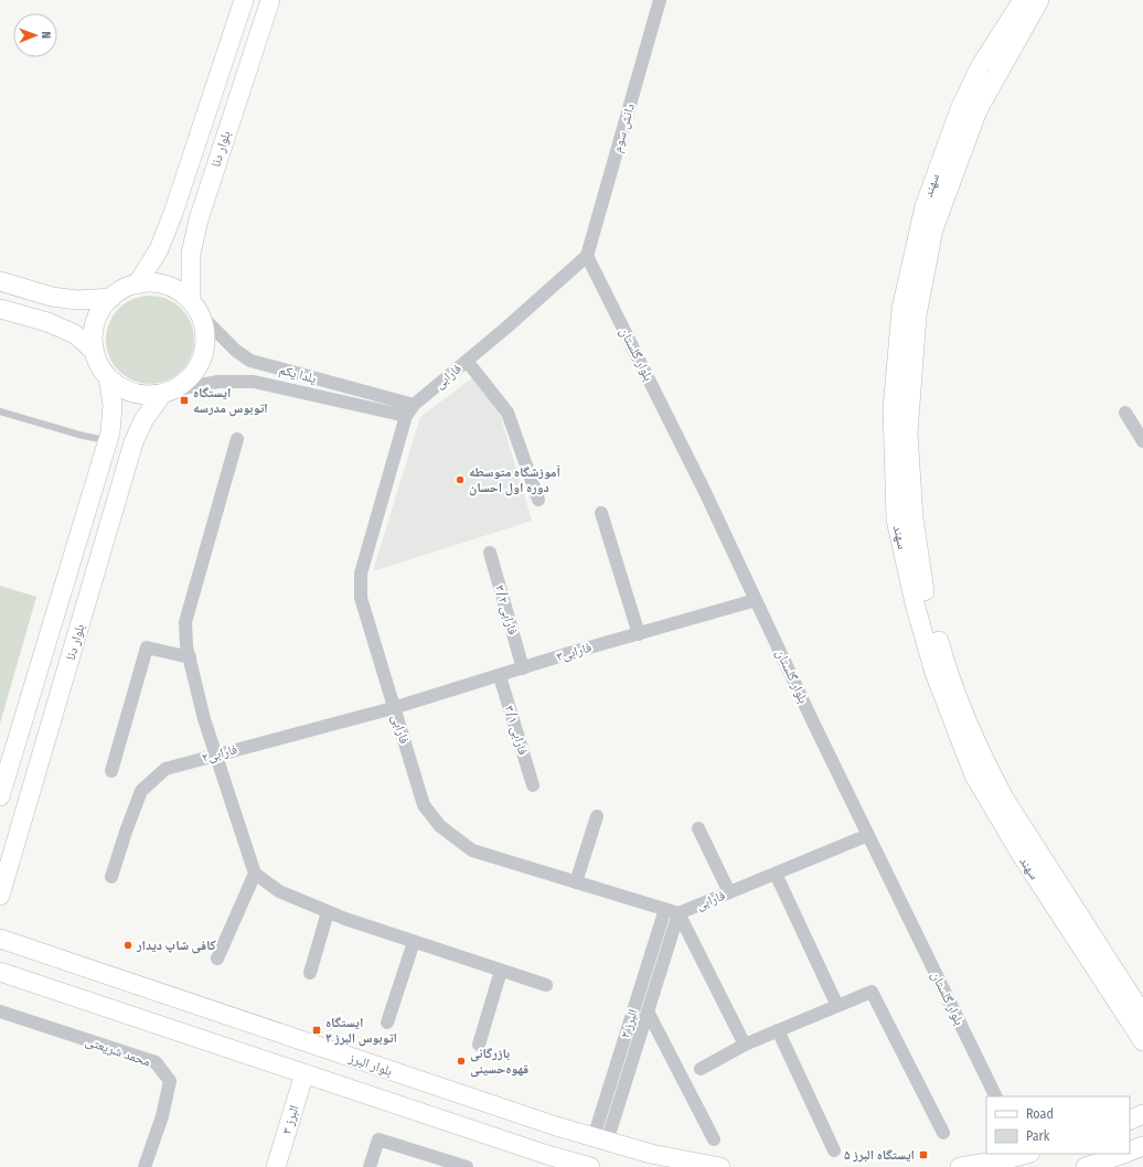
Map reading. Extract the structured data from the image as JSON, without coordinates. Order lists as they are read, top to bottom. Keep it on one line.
{"streets":{"main road":["بلوار دنا","سهند","بلوار البرز","البرز ۳"],"street":["دانش سوم","بلوار گلستان","یلدا یکم","فارابی","فارابی ۳/۲","فارابی۳","فارابی ۳/۱","فارابی۲","البرز ۲","محمد شریعتی"]},"crossings":[["دانش سوم","بلوار گلستان"],["دانش سوم","فارابی"],["بلوار دنا","یلدا یکم"],["بلوار گلستان","فارابی"],["بلوار گلستان","فارابی۳"],["یلدا یکم","فارابی"],["فارابی","فارابی۳"],["فارابی","فارابی۲"],["فارابی","البرز ۲"],["فارابی ۳/۲","فارابی۳"],["فارابی۳","فارابی ۳/۱"],["فارابی۳","فارابی۲"],["البرز ۲","بلوار البرز"]],"places":{"transit":["ایستگاه اتوبوس مدرسه","ایستگاه اتوبوس البرز ۳","ایستگاه البرز ۵"],"other":["آموزشگاه متوسطه دوره اول احسان","کافی شاپ دیدار","بازرگانی قهوه‌حسینی"]},"legend":["Road","Park"],"north":"right"}
